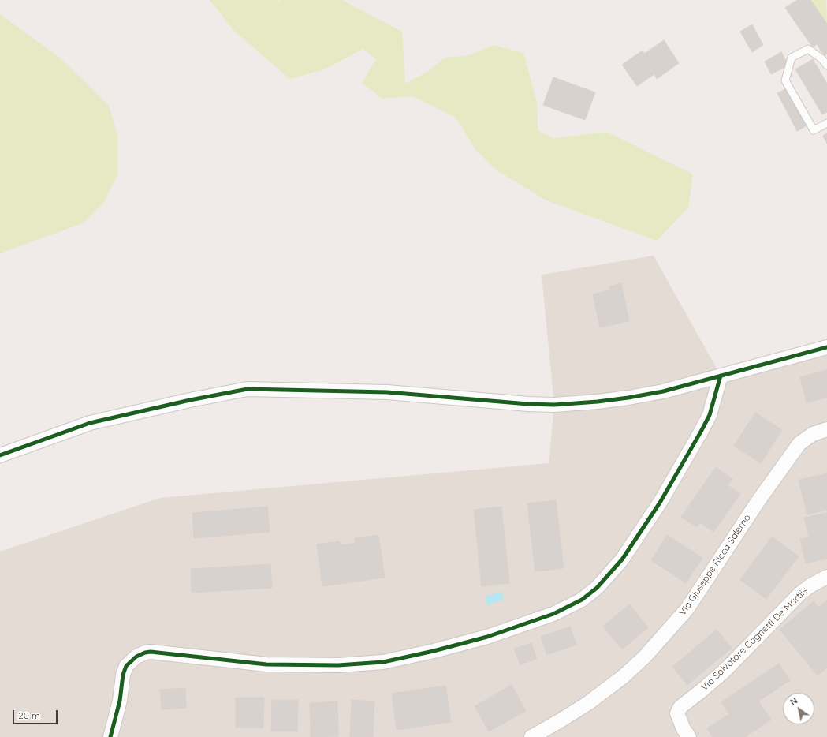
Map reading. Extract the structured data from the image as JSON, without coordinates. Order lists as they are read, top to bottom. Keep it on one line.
{"streets":{"street":["Via Giuseppe Ricca Salerno","Via Salvatore Cognetti De Martiis"]},"scale_bar":"20 m","north":"top left"}
